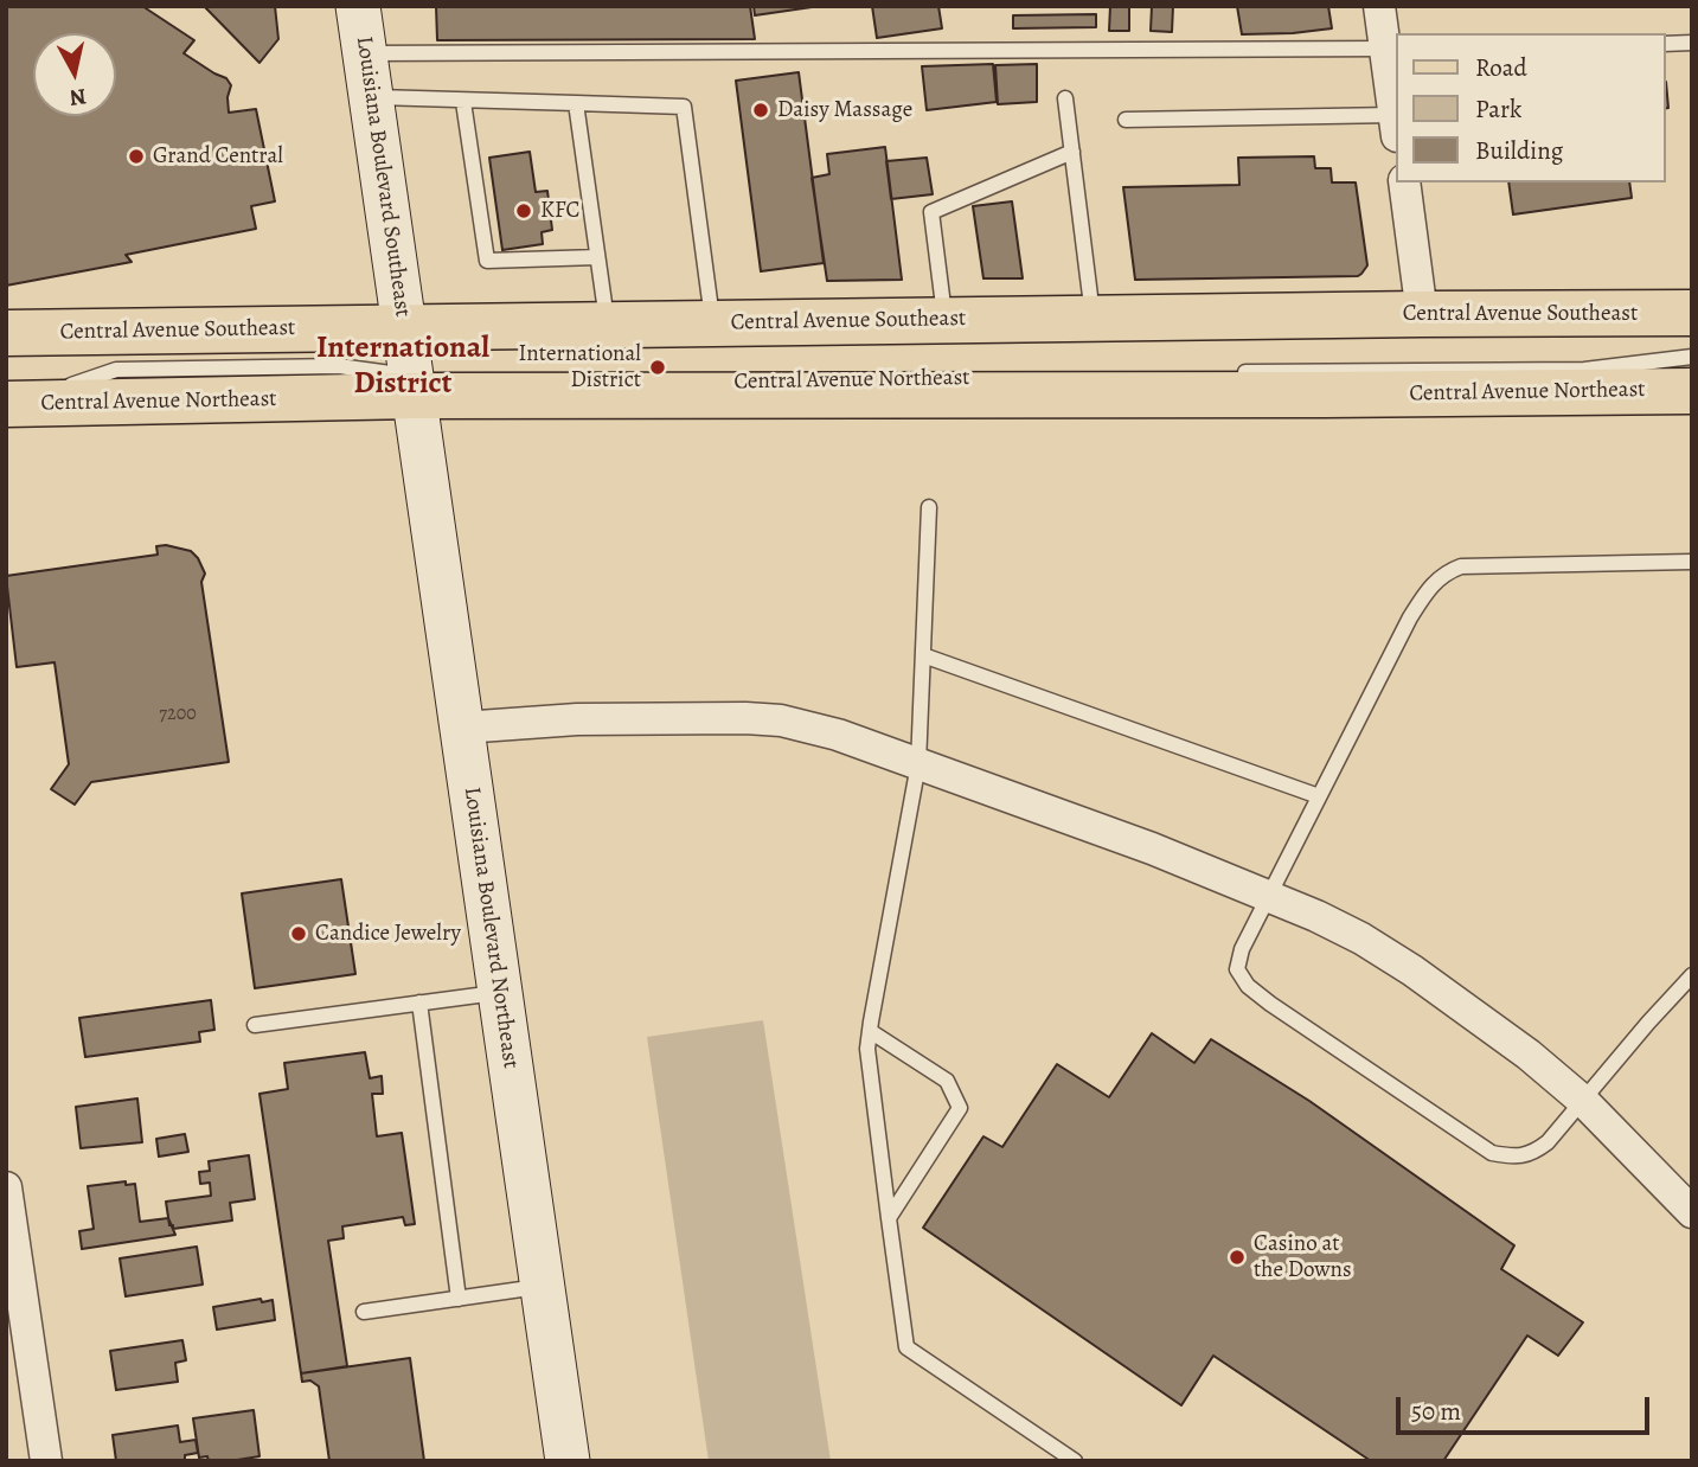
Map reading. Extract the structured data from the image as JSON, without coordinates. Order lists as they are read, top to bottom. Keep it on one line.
{"streets":{"main road":["Louisiana Boulevard Southeast","Central Avenue Southeast","Central Avenue Northeast","Louisiana Boulevard Northeast"]},"crossings":[["Louisiana Boulevard Southeast","Central Avenue Southeast"],["Louisiana Boulevard Southeast","Central Avenue Northeast"],["Louisiana Boulevard Southeast","Louisiana Boulevard Northeast"],["Central Avenue Northeast","Louisiana Boulevard Northeast"]],"districts":["International District"],"places":["Daisy Massage","Grand Central","KFC","International District","Candice Jewelry","Casino at the Downs"],"house_numbers":["7200"],"legend":["Road","Park","Building"],"scale_bar":"50 m","north":"bottom"}
